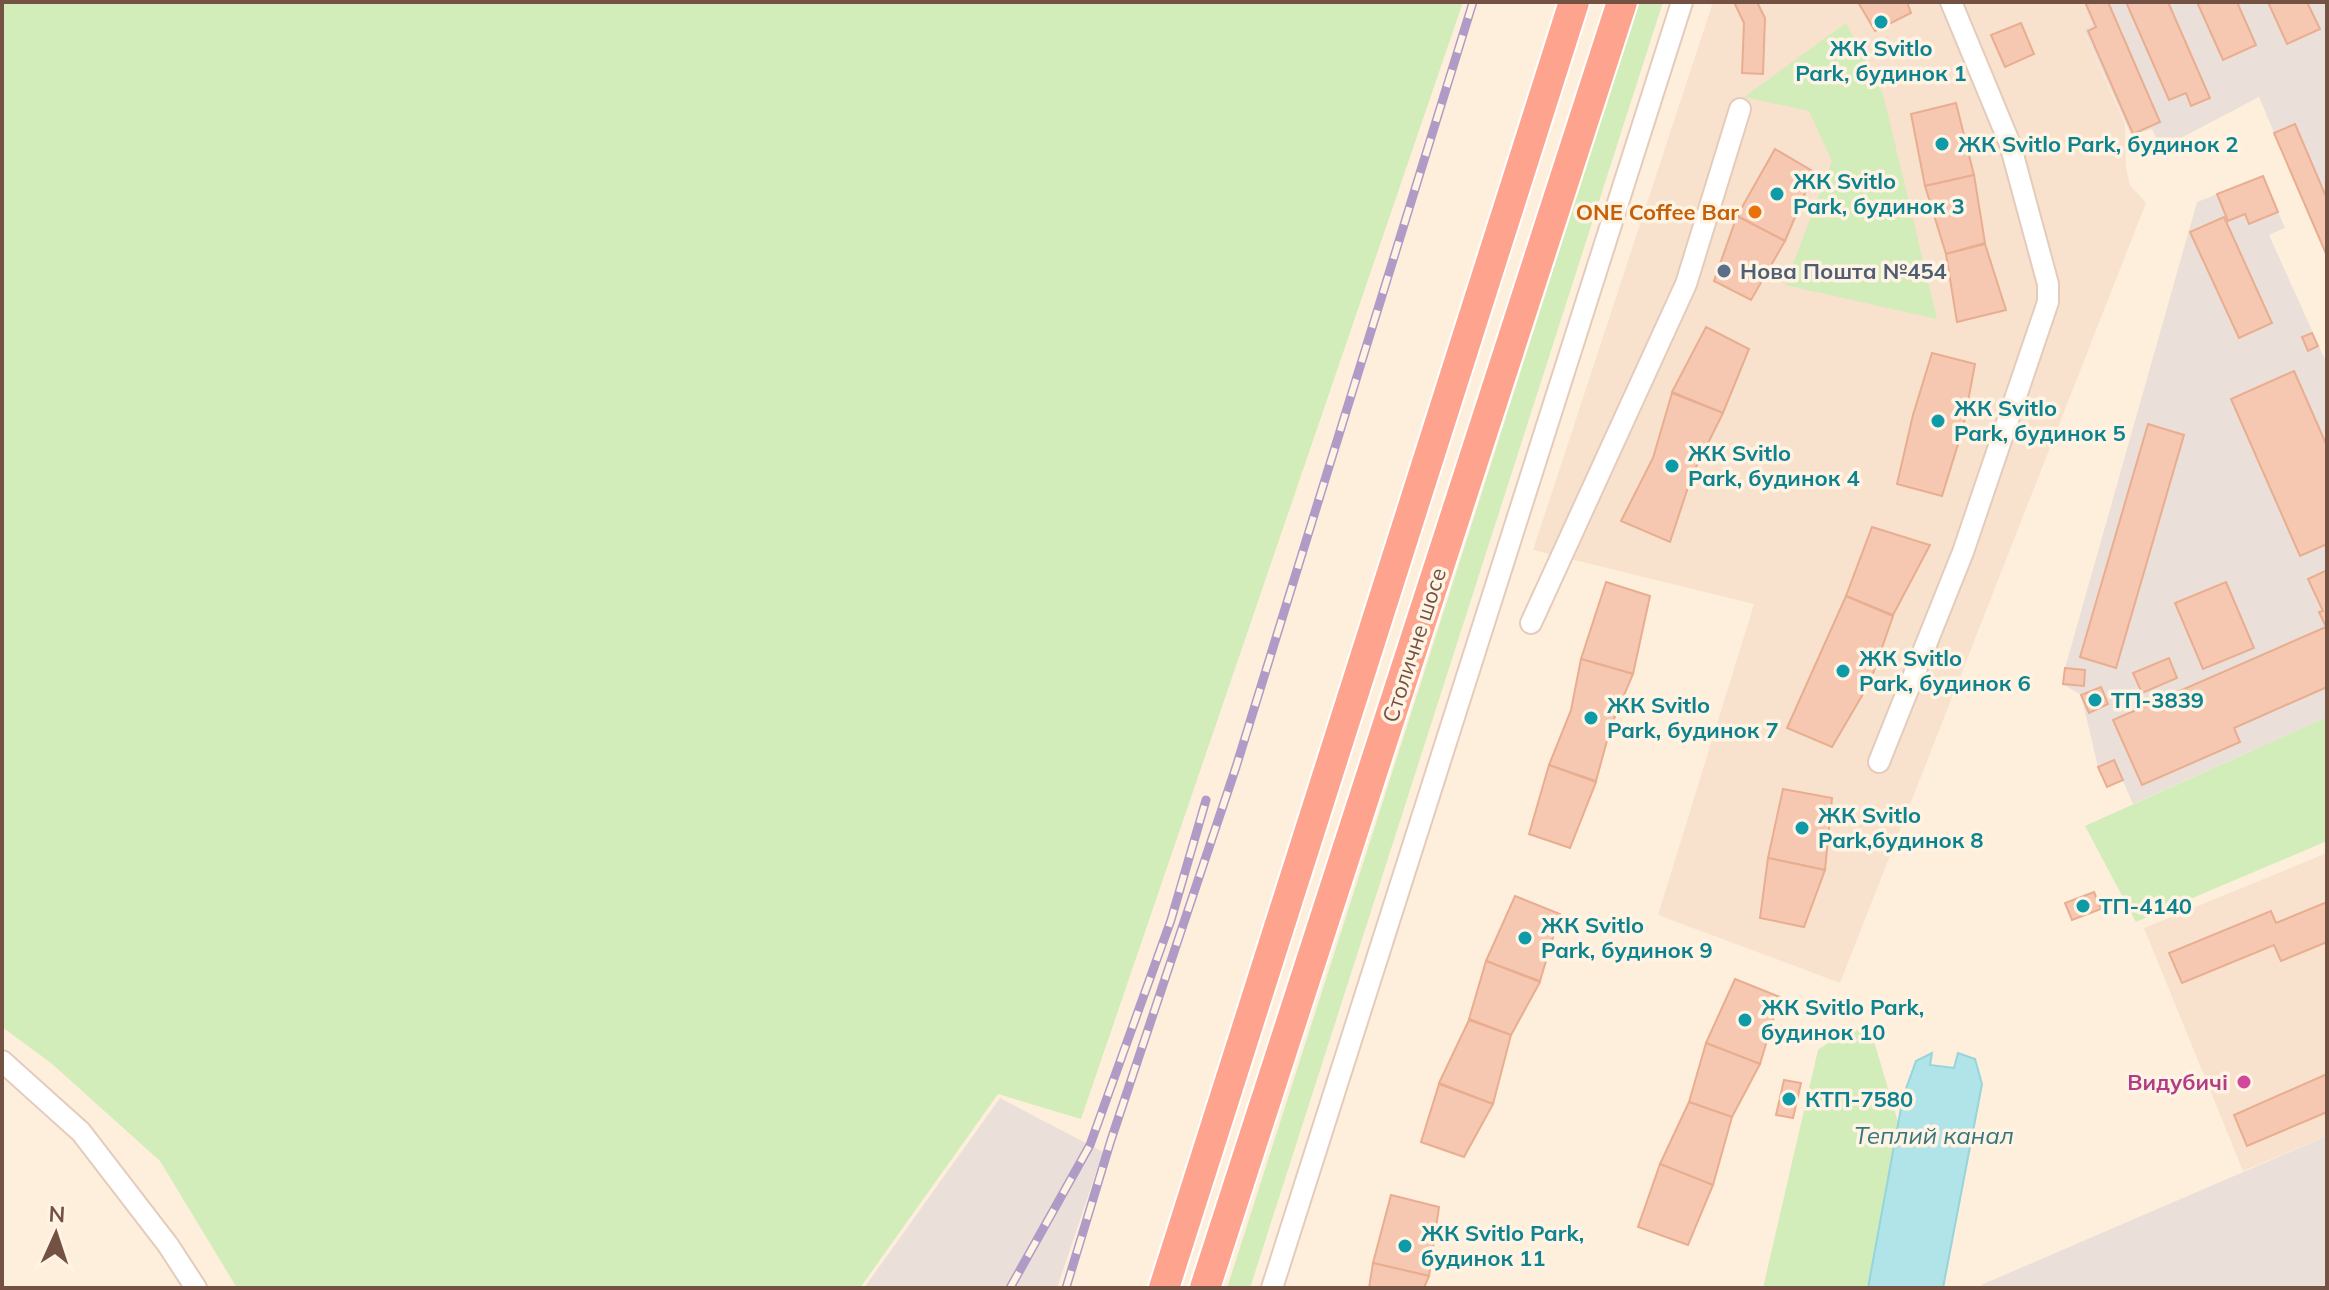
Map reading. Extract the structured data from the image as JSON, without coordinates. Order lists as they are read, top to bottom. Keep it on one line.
{"streets":{"highway":["Столичне шосе"]},"water":["Теплий канал"],"places":["ЖК Svitlo Park, будинок 1","ЖК Svitlo Park, будинок 2","ЖК Svitlo Park, будинок 3","ONE Coffee Bar","Нова Пошта №454","ЖК Svitlo Park, будинок 5","ЖК Svitlo Park, будинок 4","ЖК Svitlo Park, будинок 6","ТП-3839","ЖК Svitlo Park, будинок 7","ЖК Svitlo Park,будинок 8","ТП-4140","ЖК Svitlo Park, будинок 9","ЖК Svitlo Park, будинок 10","Видубичі","КТП-7580","ЖК Svitlo Park, будинок 11"],"north":"top"}
